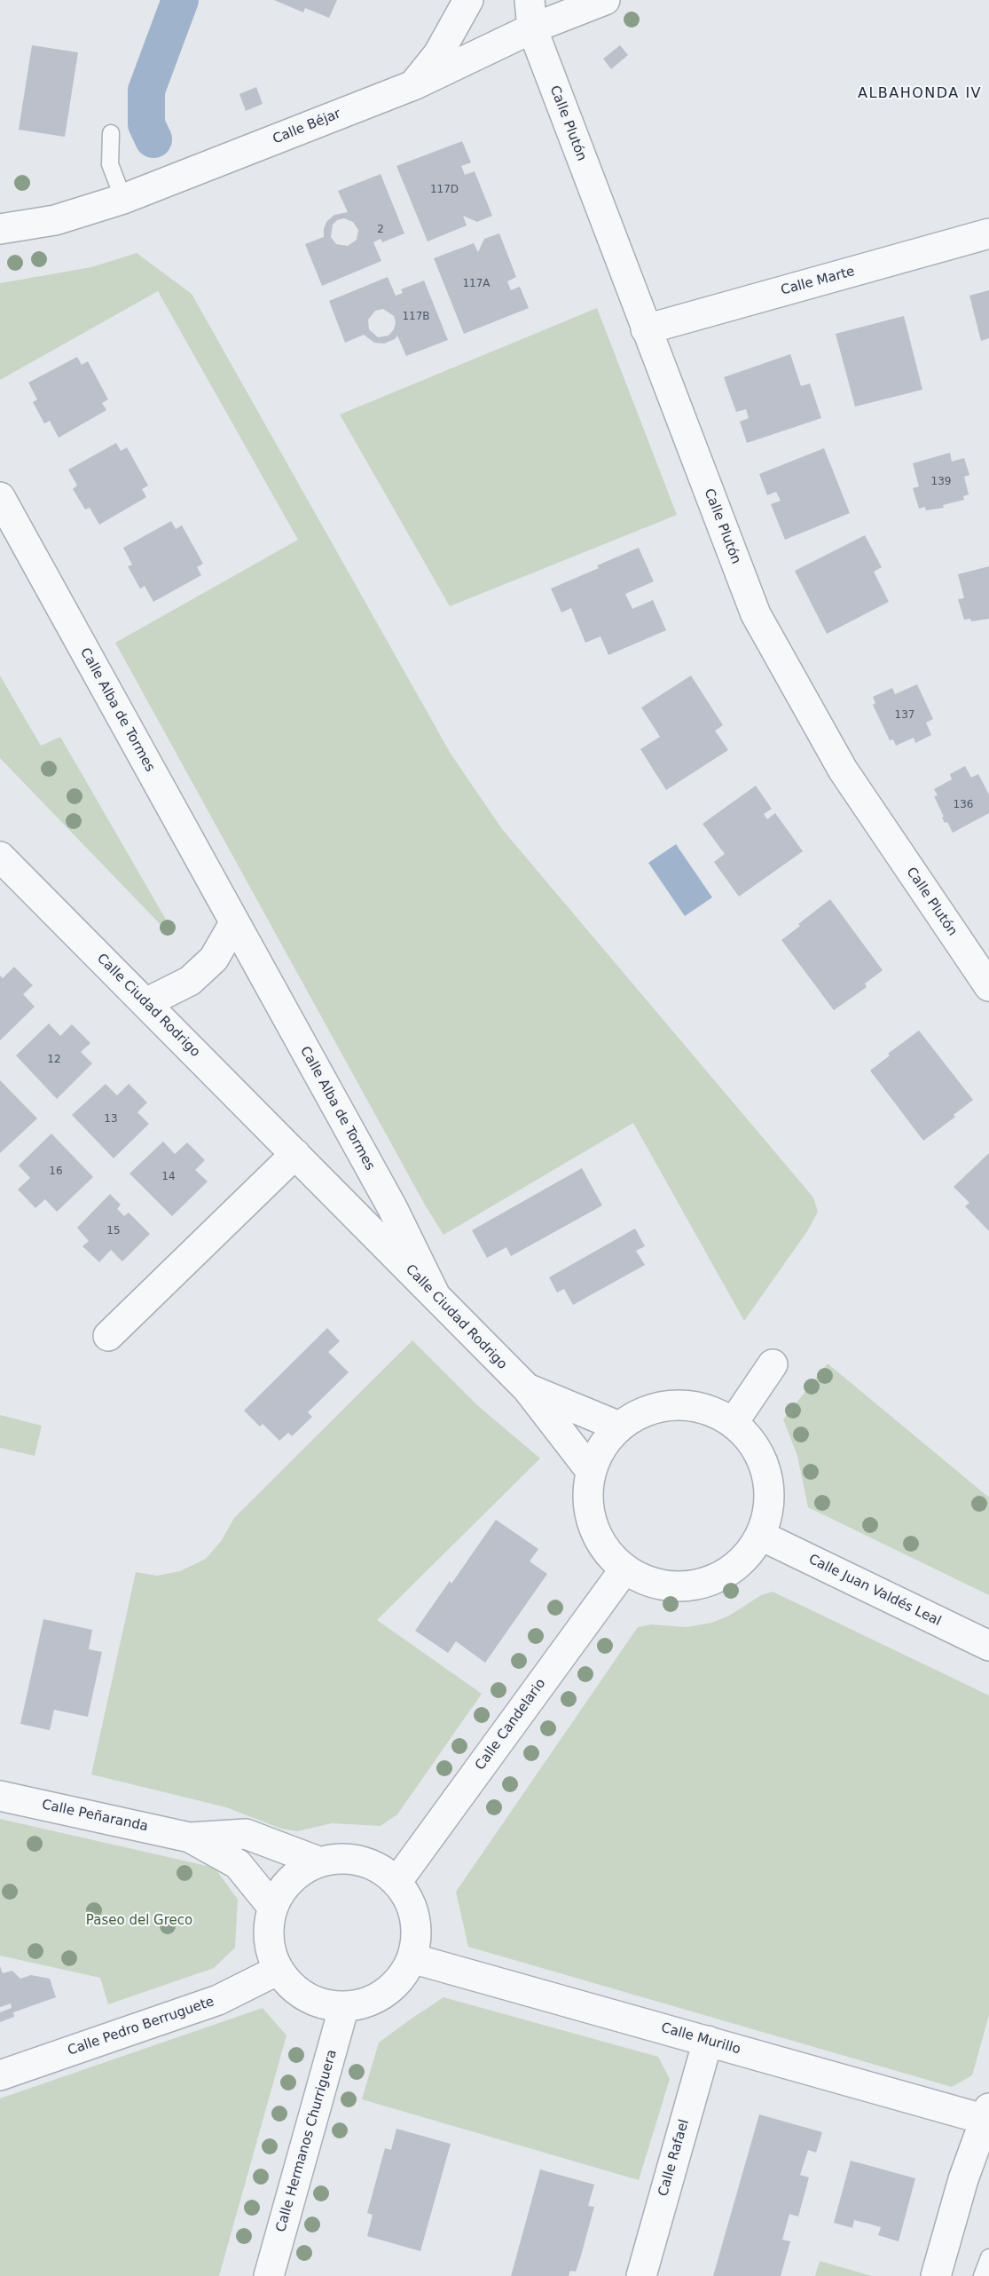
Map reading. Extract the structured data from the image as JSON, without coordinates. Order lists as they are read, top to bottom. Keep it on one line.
{"streets":{"street":["Calle Plutón","Calle Béjar","Calle Marte","Calle Alba de Tormes","Calle Ciudad Rodrigo","Calle Juan Valdés Leal","Calle Candelario","Calle Peñaranda","Calle Pedro Berruguete","Calle Murillo","Calle Hermanos Churriguera","Calle Rafael"]},"crossings":[["Calle Plutón","Calle Béjar"],["Calle Plutón","Calle Marte"],["Calle Alba de Tormes","Calle Ciudad Rodrigo"],["Calle Ciudad Rodrigo","Calle Juan Valdés Leal"],["Calle Ciudad Rodrigo","Calle Candelario"],["Calle Juan Valdés Leal","Calle Candelario"],["Calle Candelario","Calle Peñaranda"],["Calle Candelario","Calle Pedro Berruguete"],["Calle Candelario","Calle Murillo"],["Calle Candelario","Calle Hermanos Churriguera"],["Calle Peñaranda","Calle Pedro Berruguete"],["Calle Peñaranda","Calle Murillo"],["Calle Peñaranda","Calle Hermanos Churriguera"],["Calle Pedro Berruguete","Calle Murillo"],["Calle Pedro Berruguete","Calle Hermanos Churriguera"],["Calle Murillo","Calle Hermanos Churriguera"],["Calle Murillo","Calle Rafael"]],"districts":["ALBAHONDA IV"],"parks":["Paseo del Greco"],"house_numbers":["117D","2","117A","117B","139","137","136","12","13","16","14","15"]}
